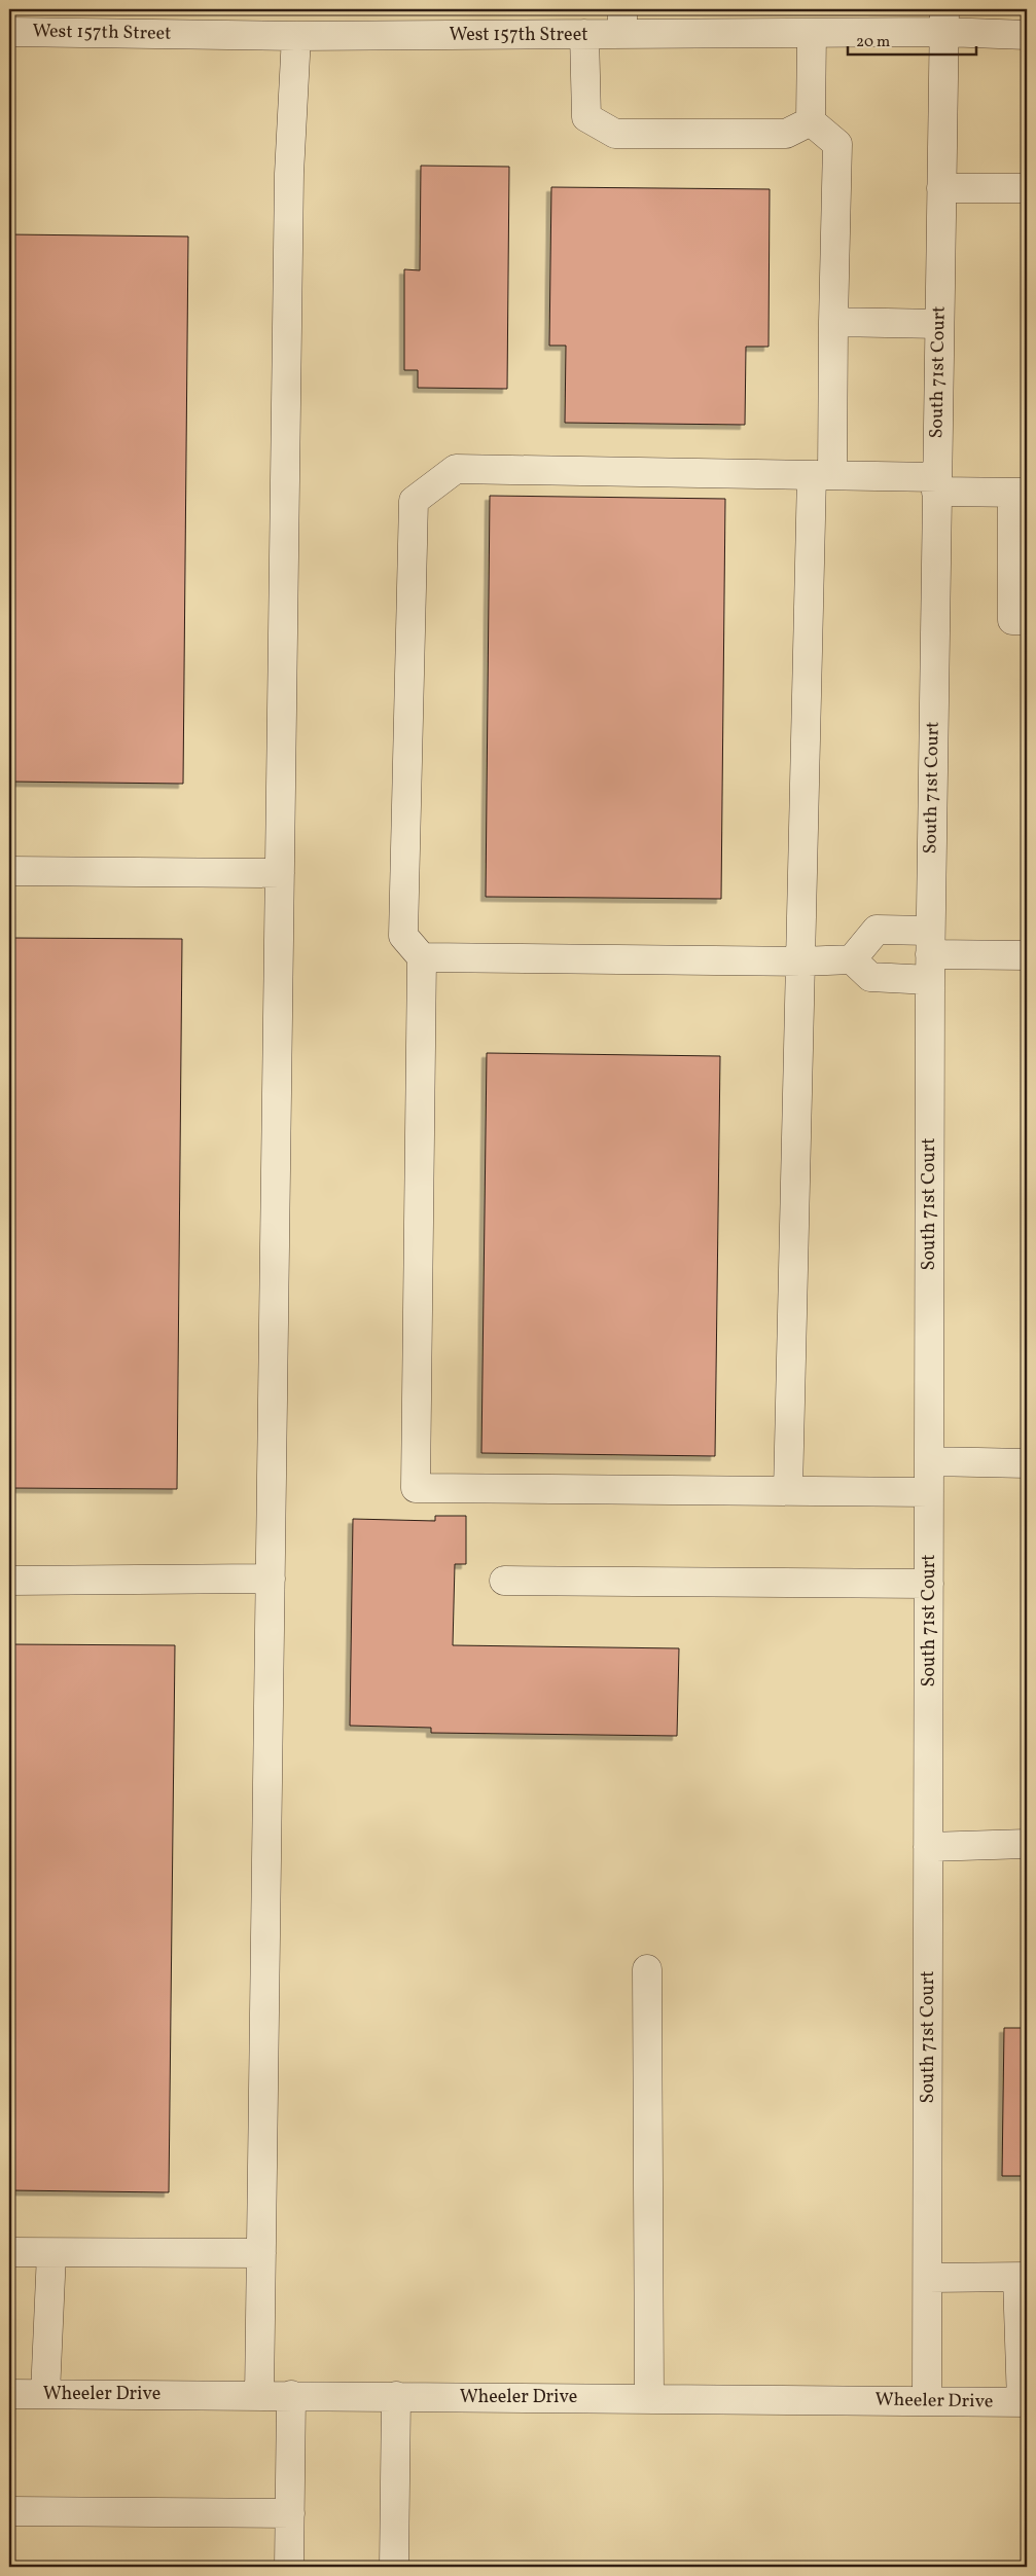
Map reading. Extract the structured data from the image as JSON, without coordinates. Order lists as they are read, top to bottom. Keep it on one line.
{"streets":{"street":["West 157th Street","South 71st Court","Wheeler Drive"]},"crossings":[["West 157th Street","South 71st Court"],["South 71st Court","Wheeler Drive"]],"scale_bar":"20 m"}
